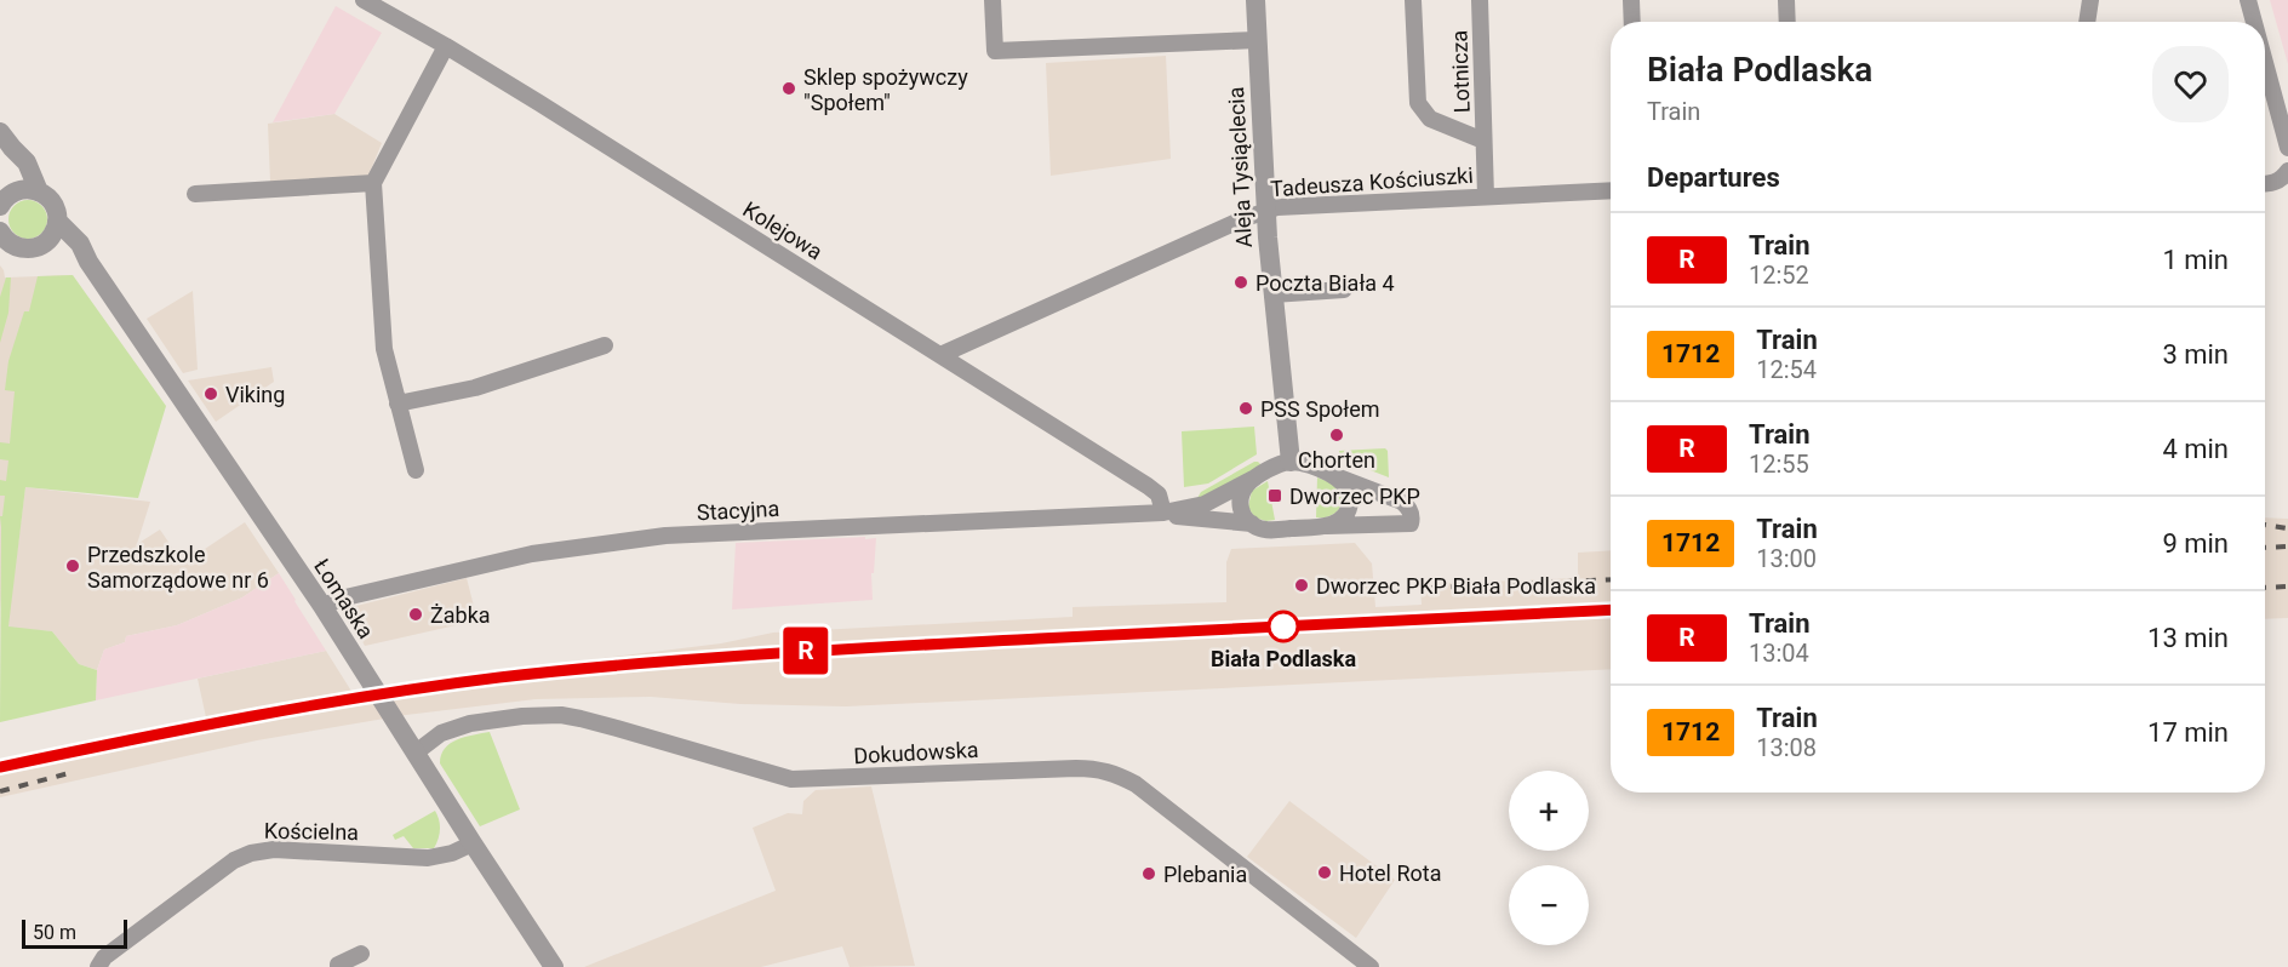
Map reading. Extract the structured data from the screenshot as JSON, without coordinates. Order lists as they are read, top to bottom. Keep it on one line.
{"streets":{"street":["Lotnicza","Aleja Tysiąclecia","Tadeusza Kościuszki","Kolejowa","Stacyjna","Łomaska","Dokudowska","Kościelna"]},"crossings":[["Lotnicza","Tadeusza Kościuszki"],["Aleja Tysiąclecia","Tadeusza Kościuszki"],["Aleja Tysiąclecia","Stacyjna"],["Tadeusza Kościuszki","Kolejowa"],["Kolejowa","Stacyjna"],["Stacyjna","Łomaska"],["Łomaska","Dokudowska"],["Łomaska","Kościelna"]],"places":{"other":["Sklep spożywczy \"Społem\"","Poczta Biała 4","Viking","PSS Społem","Chorten","Przedszkole Samorządowe nr 6","Dworzec PKP Biała Podlaska","Żabka","Biała Podlaska","Hotel Rota","Plebania"],"transit":["Dworzec PKP"]},"scale_bar":"50 m","page":{"on_map":"R","heading":[["Biała Podlaska","Train"],"Departures"],"list":[{"mark":"R","name":"Train","note":"12:52","value":"1 min"},{"mark":"1712","name":"Train","note":"12:54","value":"3 min"},{"mark":"R","name":"Train","note":"12:55","value":"4 min"},{"mark":"1712","name":"Train","note":"13:00","value":"9 min"},{"mark":"R","name":"Train","note":"13:04","value":"13 min"},{"mark":"1712","name":"Train","note":"13:08","value":"17 min"}],"map_buttons":["+","−"],"scale":"50 m"}}
